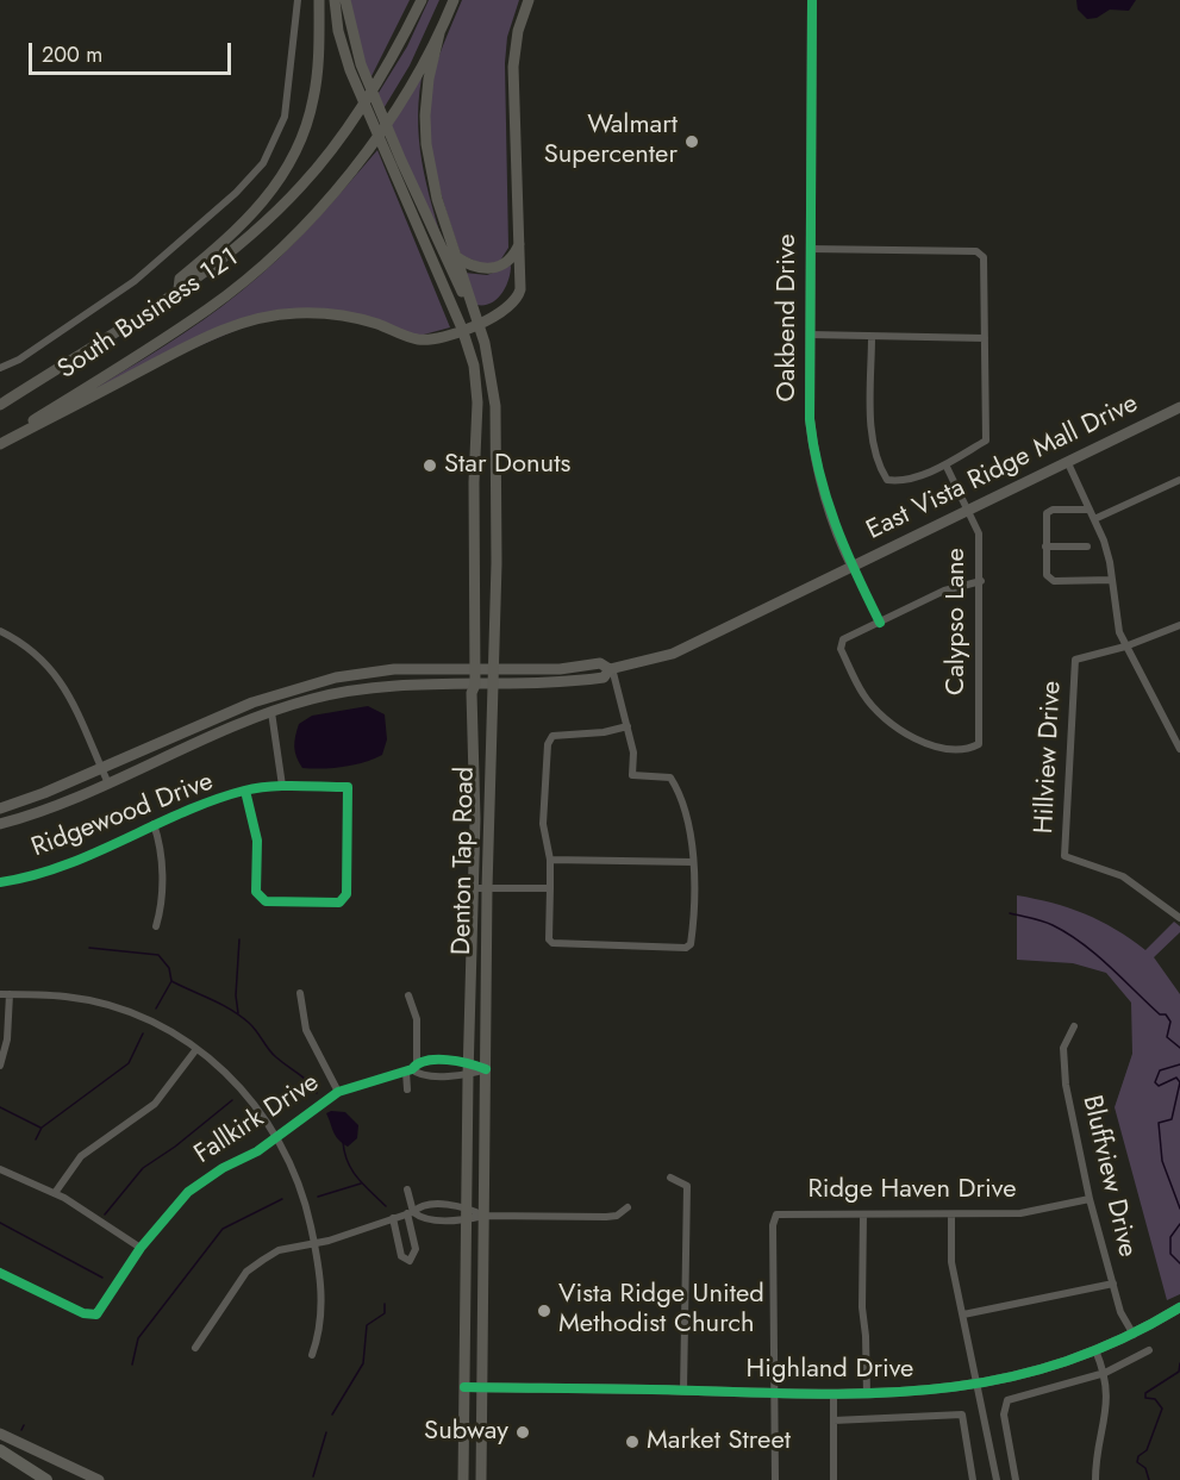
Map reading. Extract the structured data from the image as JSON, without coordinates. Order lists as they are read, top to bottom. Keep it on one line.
{"streets":{"main road":["South Business 121","East Vista Ridge Mall Drive","Denton Tap Road"],"street":["Oakbend Drive","Calypso Lane","Hillview Drive","Ridgewood Drive","Fallkirk Drive","Bluffview Drive","Ridge Haven Drive","Highland Drive"]},"crossings":[["Oakbend Drive","East Vista Ridge Mall Drive"],["Oakbend Drive","Calypso Lane"],["East Vista Ridge Mall Drive","Calypso Lane"],["East Vista Ridge Mall Drive","Denton Tap Road"],["Denton Tap Road","Fallkirk Drive"],["Denton Tap Road","Highland Drive"],["Bluffview Drive","Ridge Haven Drive"],["Bluffview Drive","Highland Drive"],["Ridge Haven Drive","Highland Drive"]],"places":["Walmart Supercenter","Star Donuts","Vista Ridge United Methodist Church","Subway","Market Street"],"scale_bar":"200 m"}
